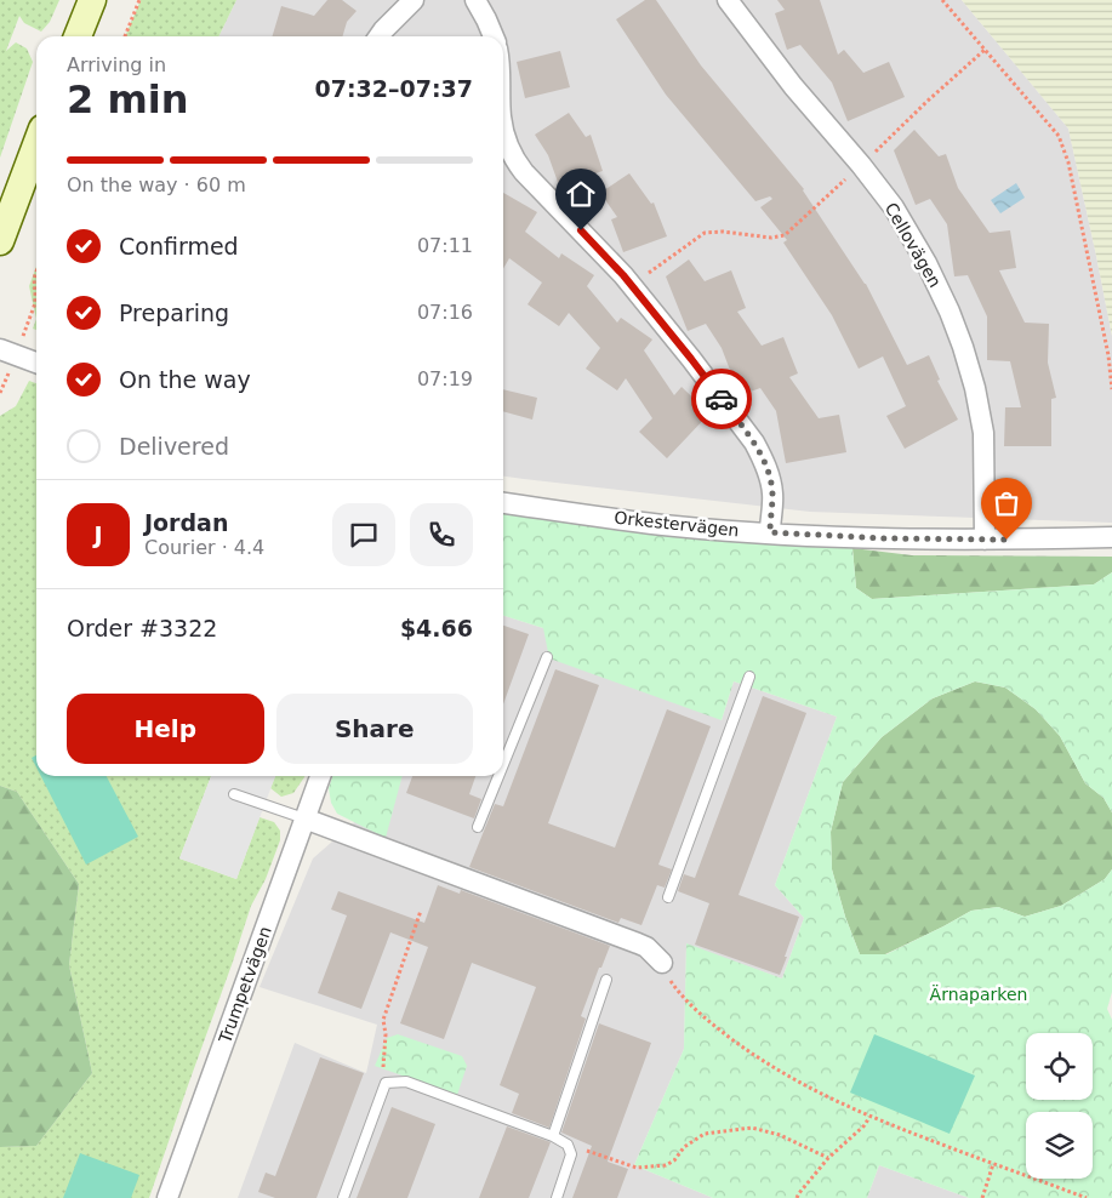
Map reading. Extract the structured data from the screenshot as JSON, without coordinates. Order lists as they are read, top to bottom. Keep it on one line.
{"streets":{"street":["Cellovägen","Orkestervägen","Trumpetvägen"]},"crossings":[["Cellovägen","Orkestervägen"]],"parks":["Ärnaparken"],"page":{"heading":["2 min","Arriving in","07:32–07:37"],"panel":["Jordan","Courier · 4.4","Order #3322","$4.66"],"bar":"On the way · 60 m","list":[["Confirmed","07:11"],["Preparing","07:16"],["On the way","07:19"],"Delivered"],"round":"J","buttons":["Help","Share"]}}
